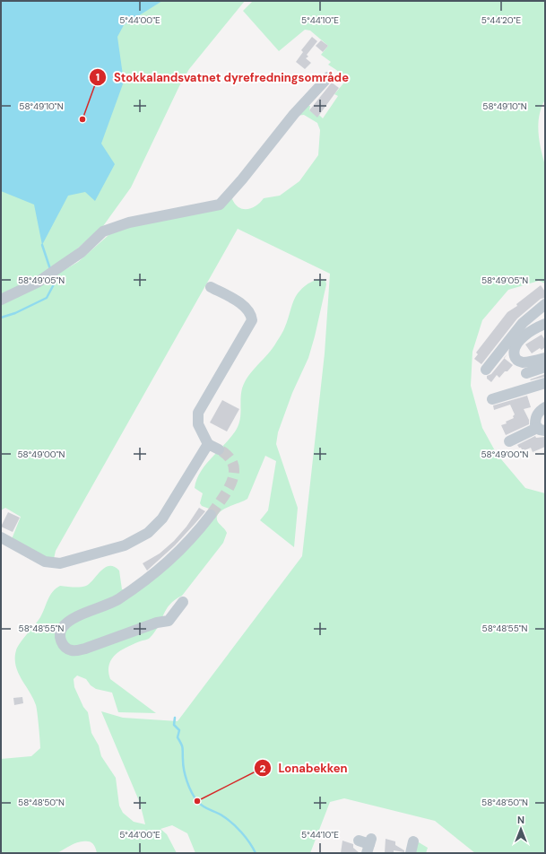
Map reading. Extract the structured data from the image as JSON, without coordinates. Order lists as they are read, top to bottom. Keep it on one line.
{"places":["Stokkalandsvatnet dyrefredningsområde","Lonabekken"],"north":"top","coordinates":["5°44'00\"E","5°44'10\"E","5°44'20\"E","58°49'10\"N","58°49'05\"N","58°49'00\"N","58°48'55\"N","58°48'50\"N"]}
